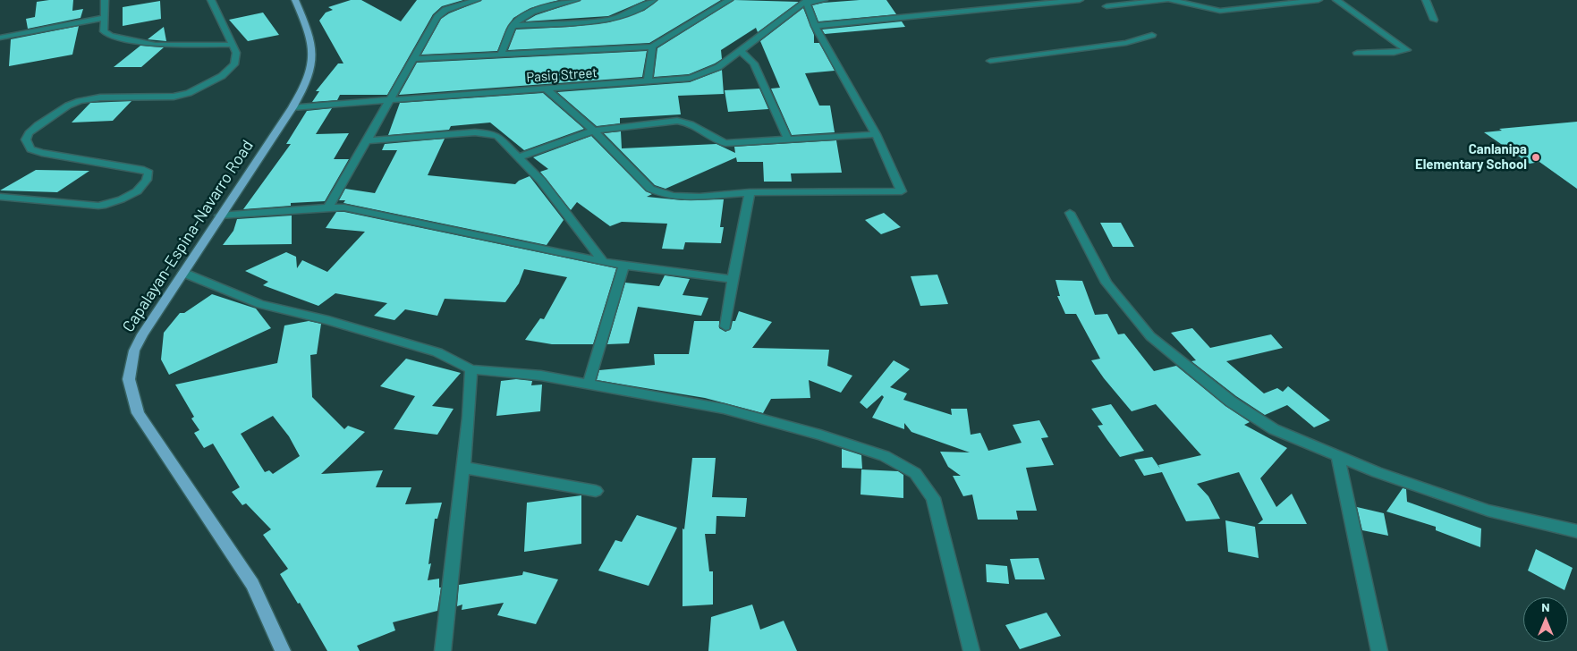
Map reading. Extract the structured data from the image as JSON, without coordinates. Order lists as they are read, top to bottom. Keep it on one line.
{"streets":{"main road":["Capalayan-Espina-Navarro Road"],"street":["Pasig Street"]},"crossings":[["Pasig Street","Capalayan-Espina-Navarro Road"]],"places":["Canlanipa Elementary School"],"north":"top"}
